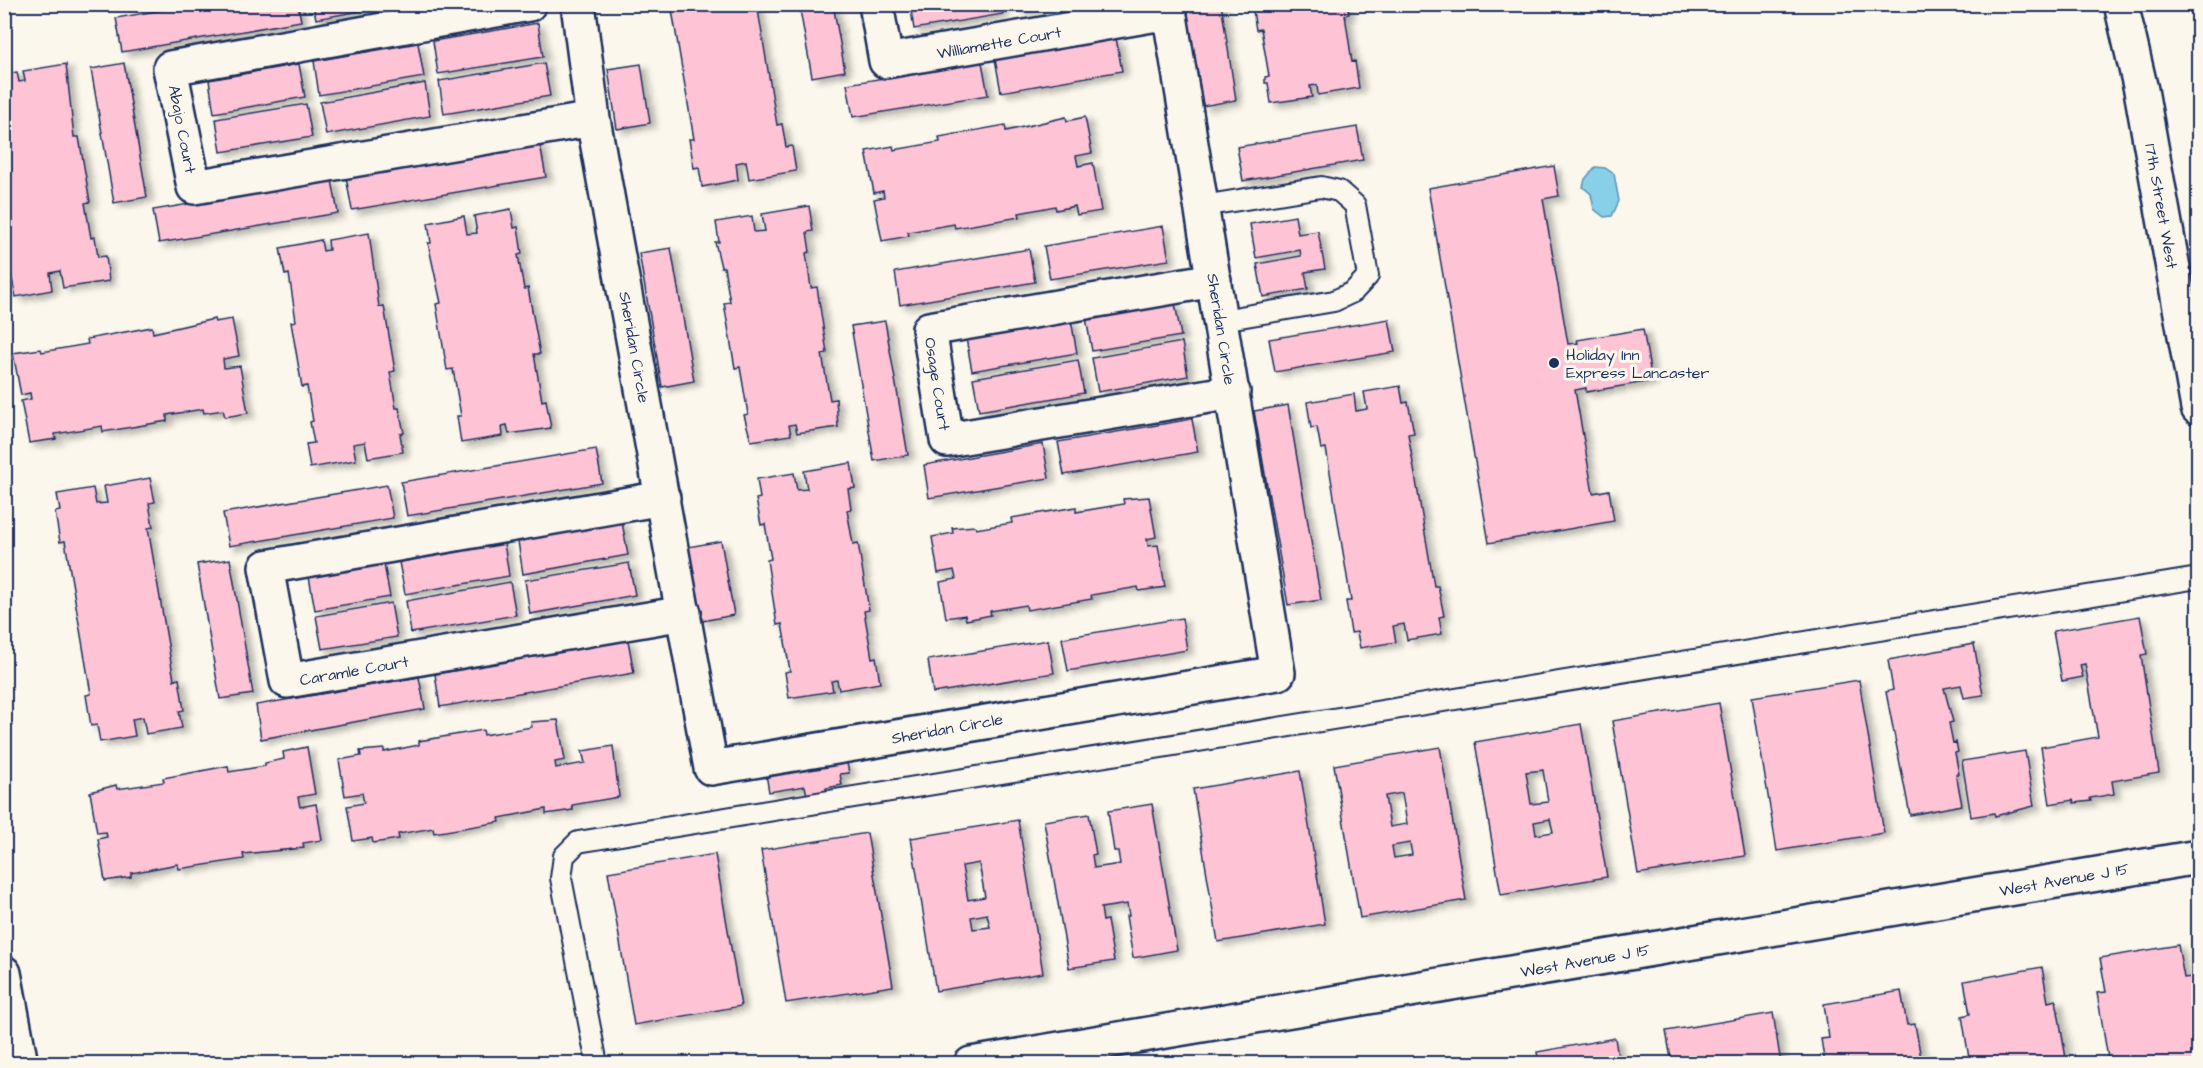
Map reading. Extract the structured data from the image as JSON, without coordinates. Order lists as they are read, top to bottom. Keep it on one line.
{"streets":{"street":["Williamette Court","Abajo Court","17th Street West","Sheridan Circle","Osage Court","Caramle Court","West Avenue J 15"]},"crossings":[["Williamette Court","Sheridan Circle"],["Abajo Court","Sheridan Circle"],["Sheridan Circle","Osage Court"],["Sheridan Circle","Caramle Court"]],"places":["Holiday Inn Express Lancaster"]}
